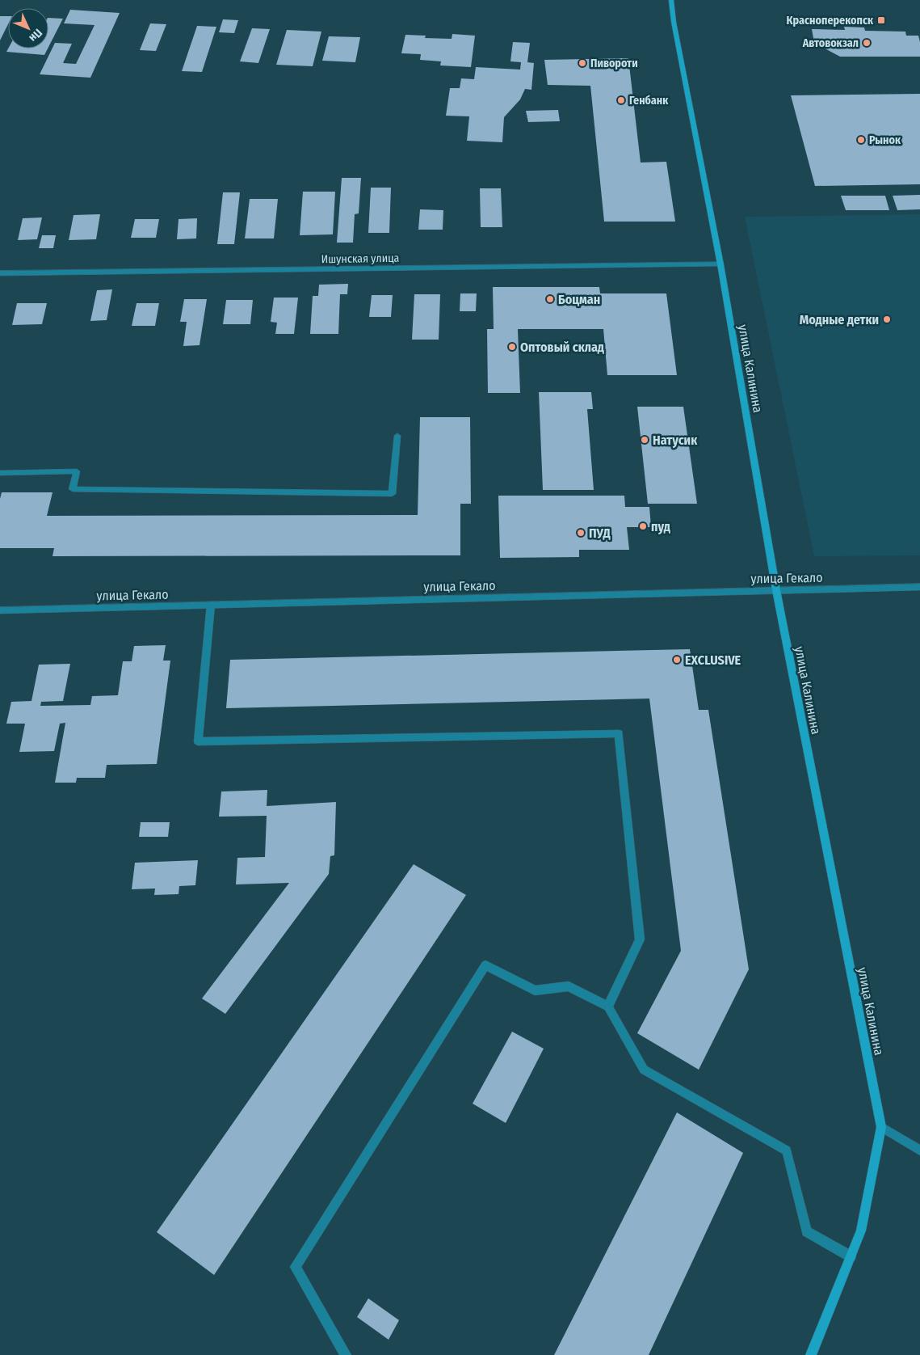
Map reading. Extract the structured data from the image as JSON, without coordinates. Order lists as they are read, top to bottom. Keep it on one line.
{"streets":{"main road":["улица Калинина"],"street":["Ишунская улица","улица Гекало"]},"crossings":[["Ишунская улица","улица Калинина"],["улица Калинина","улица Гекало"]],"places":{"transit":["Красноперекопск"],"other":["Автовокзал","Пивороти","Генбанк","Рынок","Боцман","Модные детки","Оптовый склад","Натусик","пуд","ПУД","EXCLUSIVE"]},"north":"bottom right"}
